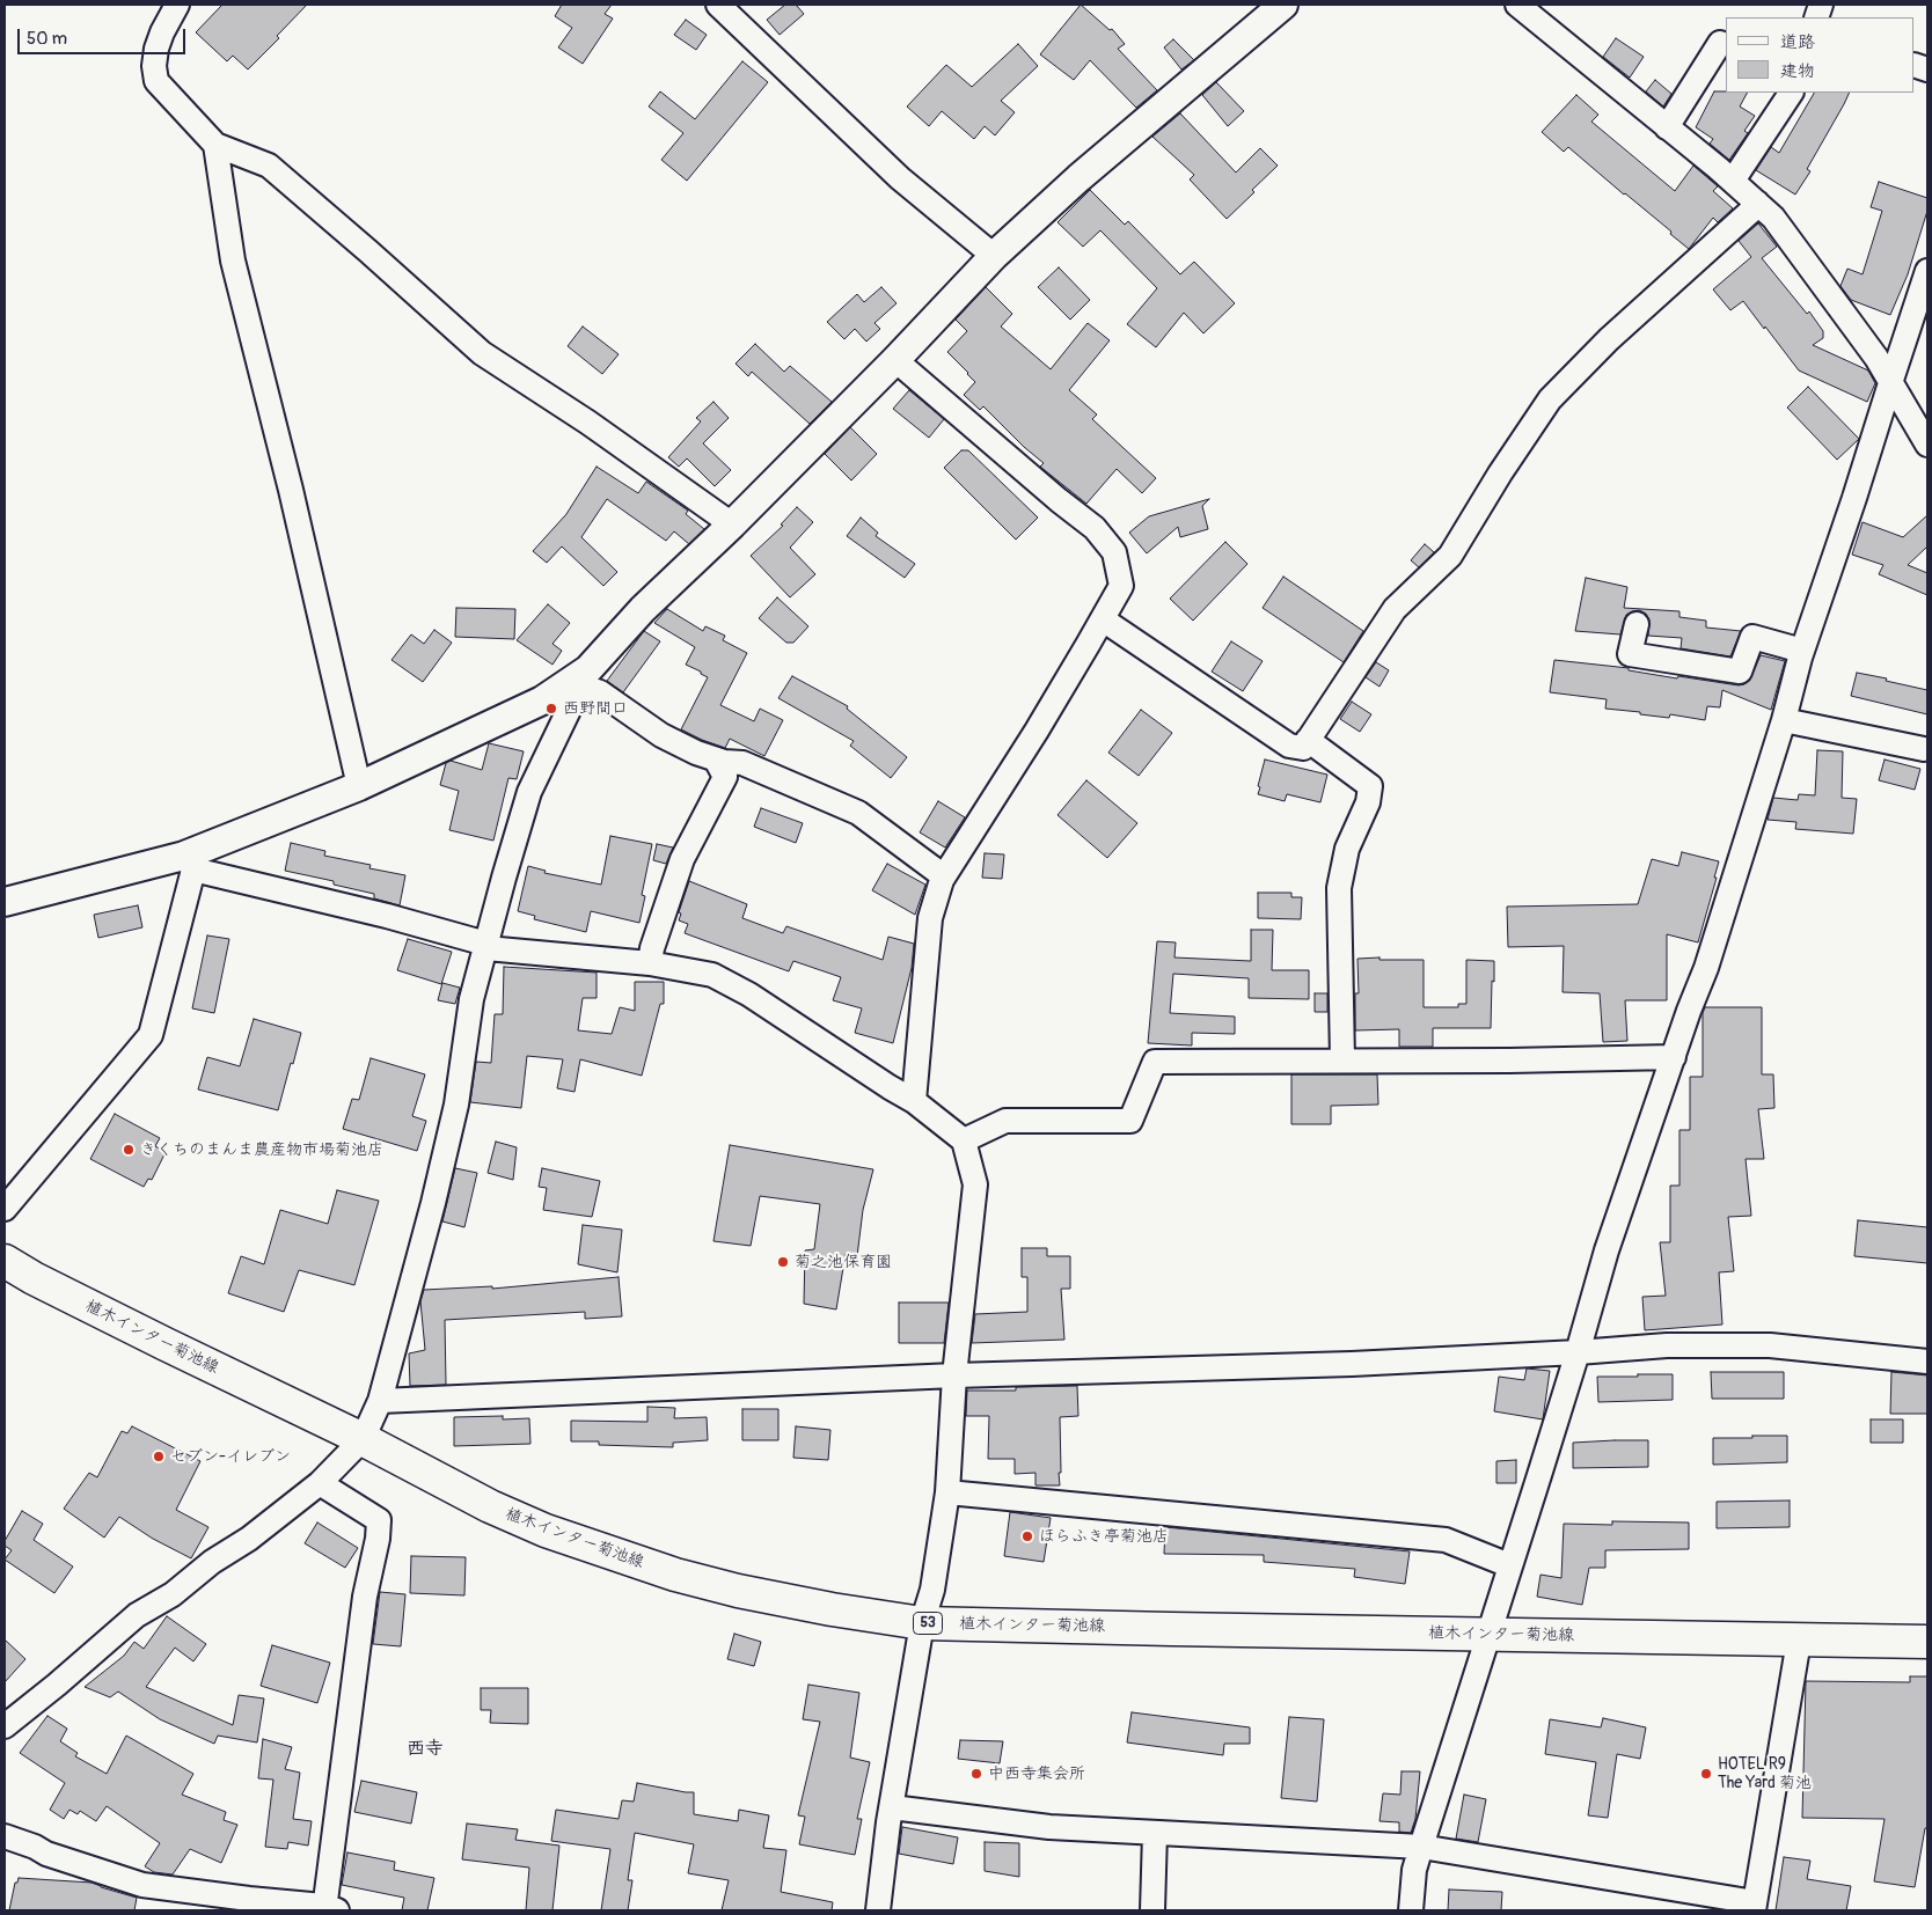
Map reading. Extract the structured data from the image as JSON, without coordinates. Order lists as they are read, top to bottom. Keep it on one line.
{"streets":{"main road":["植木インター菊池線","53"]},"districts":["西寺"],"places":["西野間口","きくちのまんま農産物市場菊池店","菊之池保育園","セブン-イレブン","ほらふき亭菊池店","中西寺集会所","HOTEL R9 The Yard 菊池"],"legend":["道路","建物"],"scale_bar":"50 m"}
